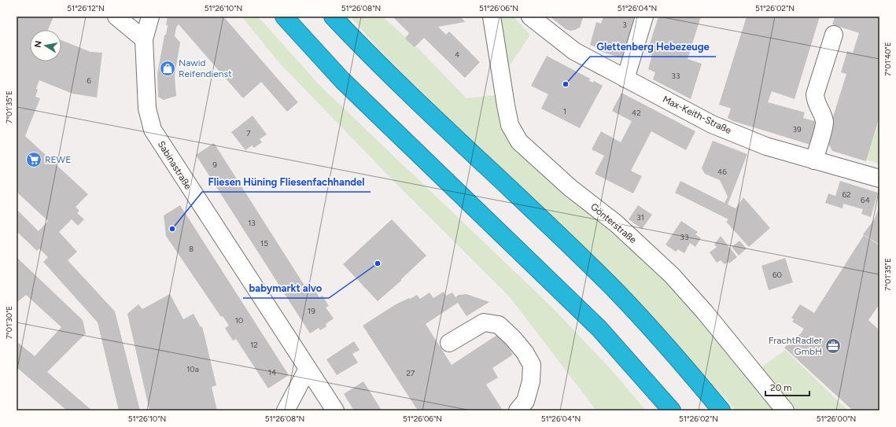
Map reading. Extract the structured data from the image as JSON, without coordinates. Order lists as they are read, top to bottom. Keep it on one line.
{"streets":{"street":["Max-Keith-Straße","Sabinastraße","Gönterstraße"]},"places":{"shop":["Nawid Reifendienst"],"other":["Glettenberg Hebezeuge","Fliesen Hüning Fliesenfachhandel","babymarkt alvo"],"supermarket":["REWE"],"office":["FrachtRadler GmbH"]},"house_numbers":["3","4","33","6","1","42","39","7","9","46","62","64","31","13","33","15","8","60","19","10","12","10a","14","27"],"scale_bar":"20 m","north":"left","coordinates":["51°26'12\"N","51°26'10\"N","51°26'08\"N","51°26'06\"N","51°26'04\"N","51°26'02\"N","7°01'40\"E","7°01'35\"E","7°01'30\"E","51°26'00\"N"]}
